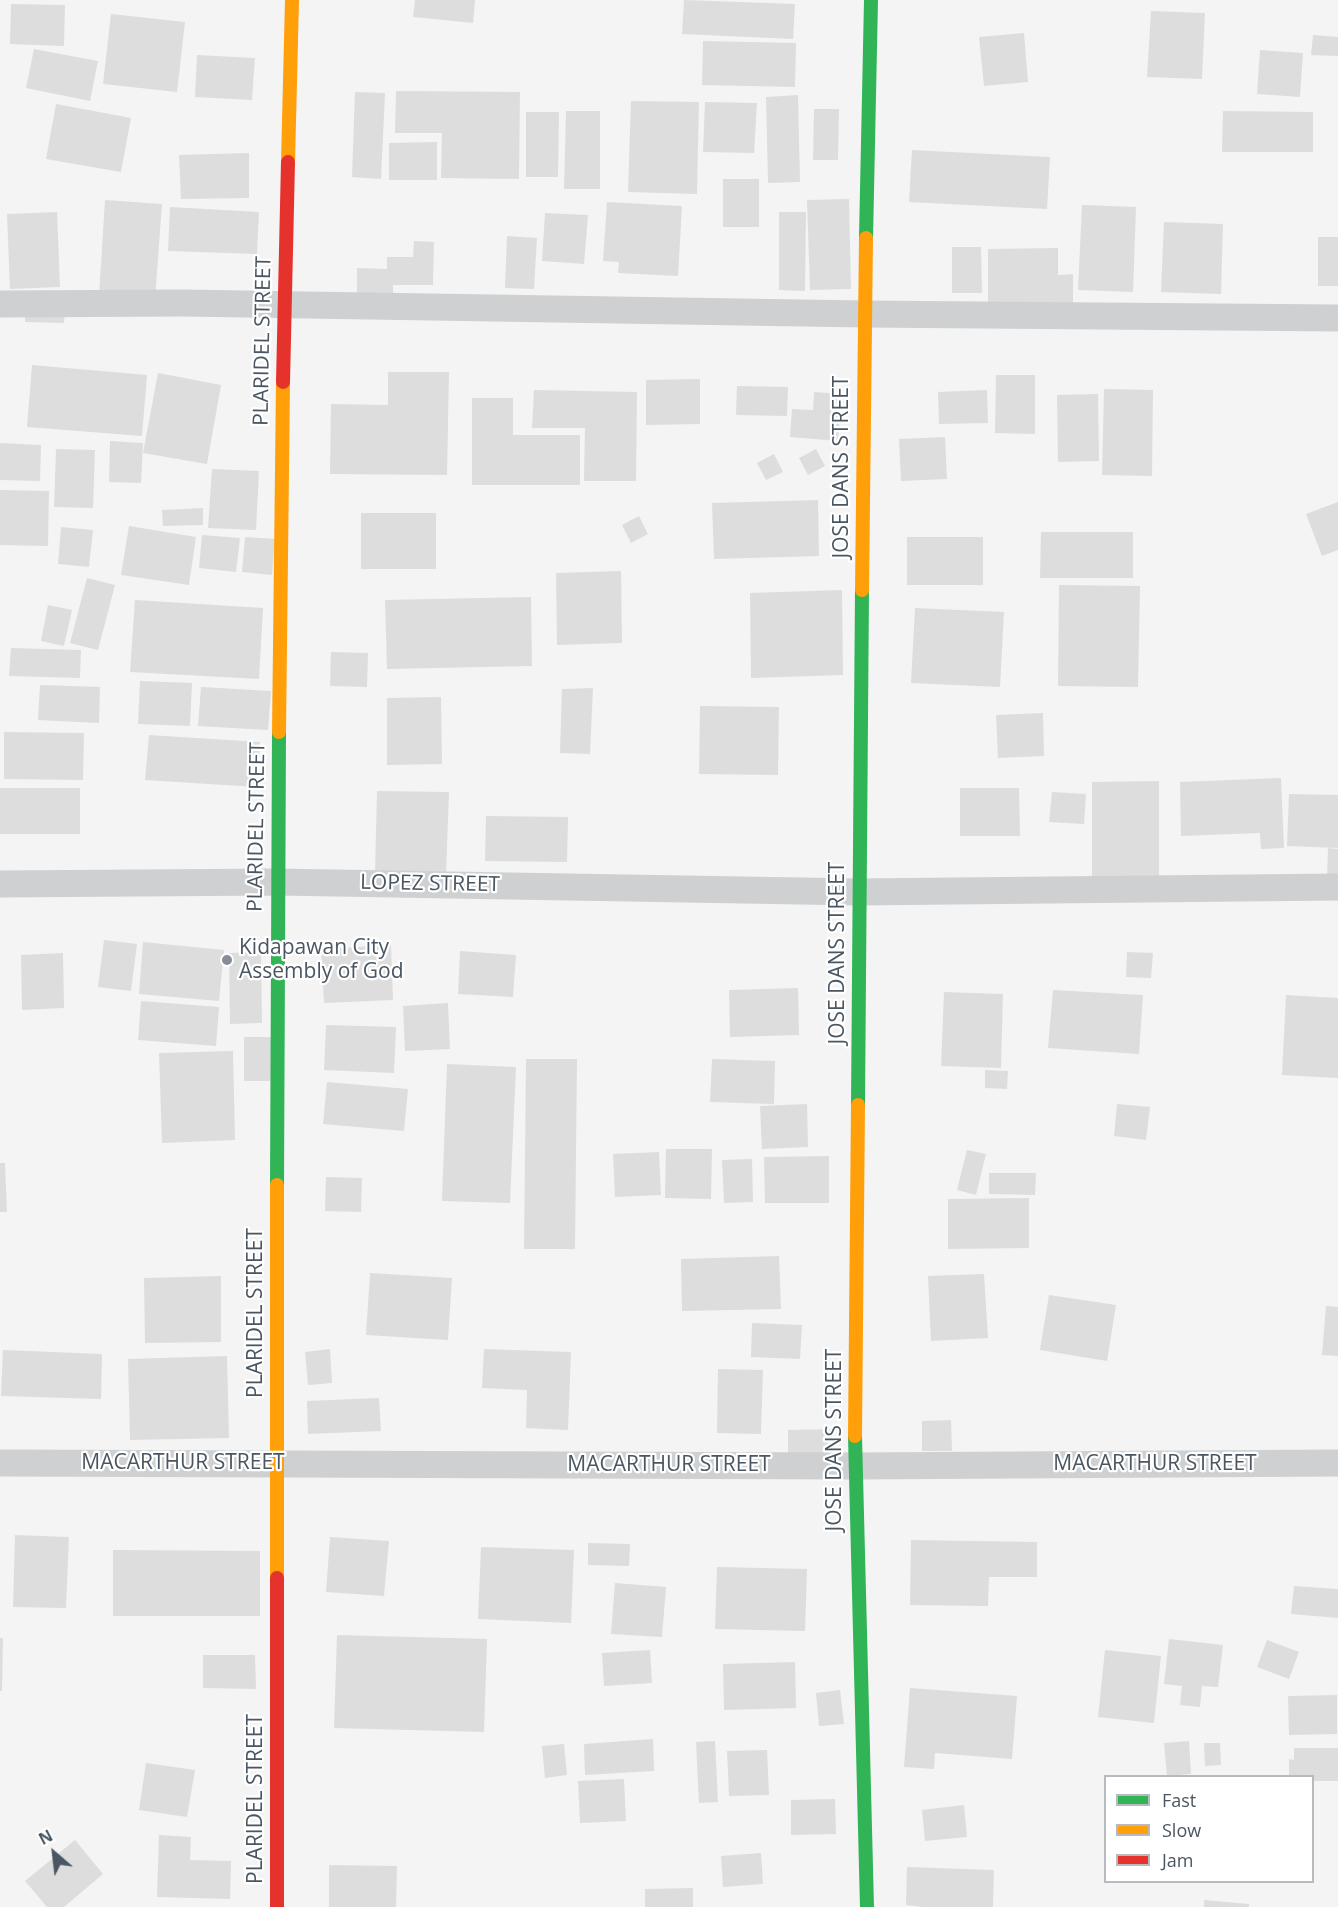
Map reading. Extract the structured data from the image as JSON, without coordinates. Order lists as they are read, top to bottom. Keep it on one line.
{"streets":{"street":["PLARIDEL STREET","JOSE DANS STREET","LOPEZ STREET","MACARTHUR STREET"]},"crossings":[["PLARIDEL STREET","LOPEZ STREET"],["PLARIDEL STREET","MACARTHUR STREET"],["JOSE DANS STREET","LOPEZ STREET"],["JOSE DANS STREET","MACARTHUR STREET"]],"places":["Kidapawan City Assembly of God"],"legend":["Fast","Slow","Jam"],"north":"top left"}
